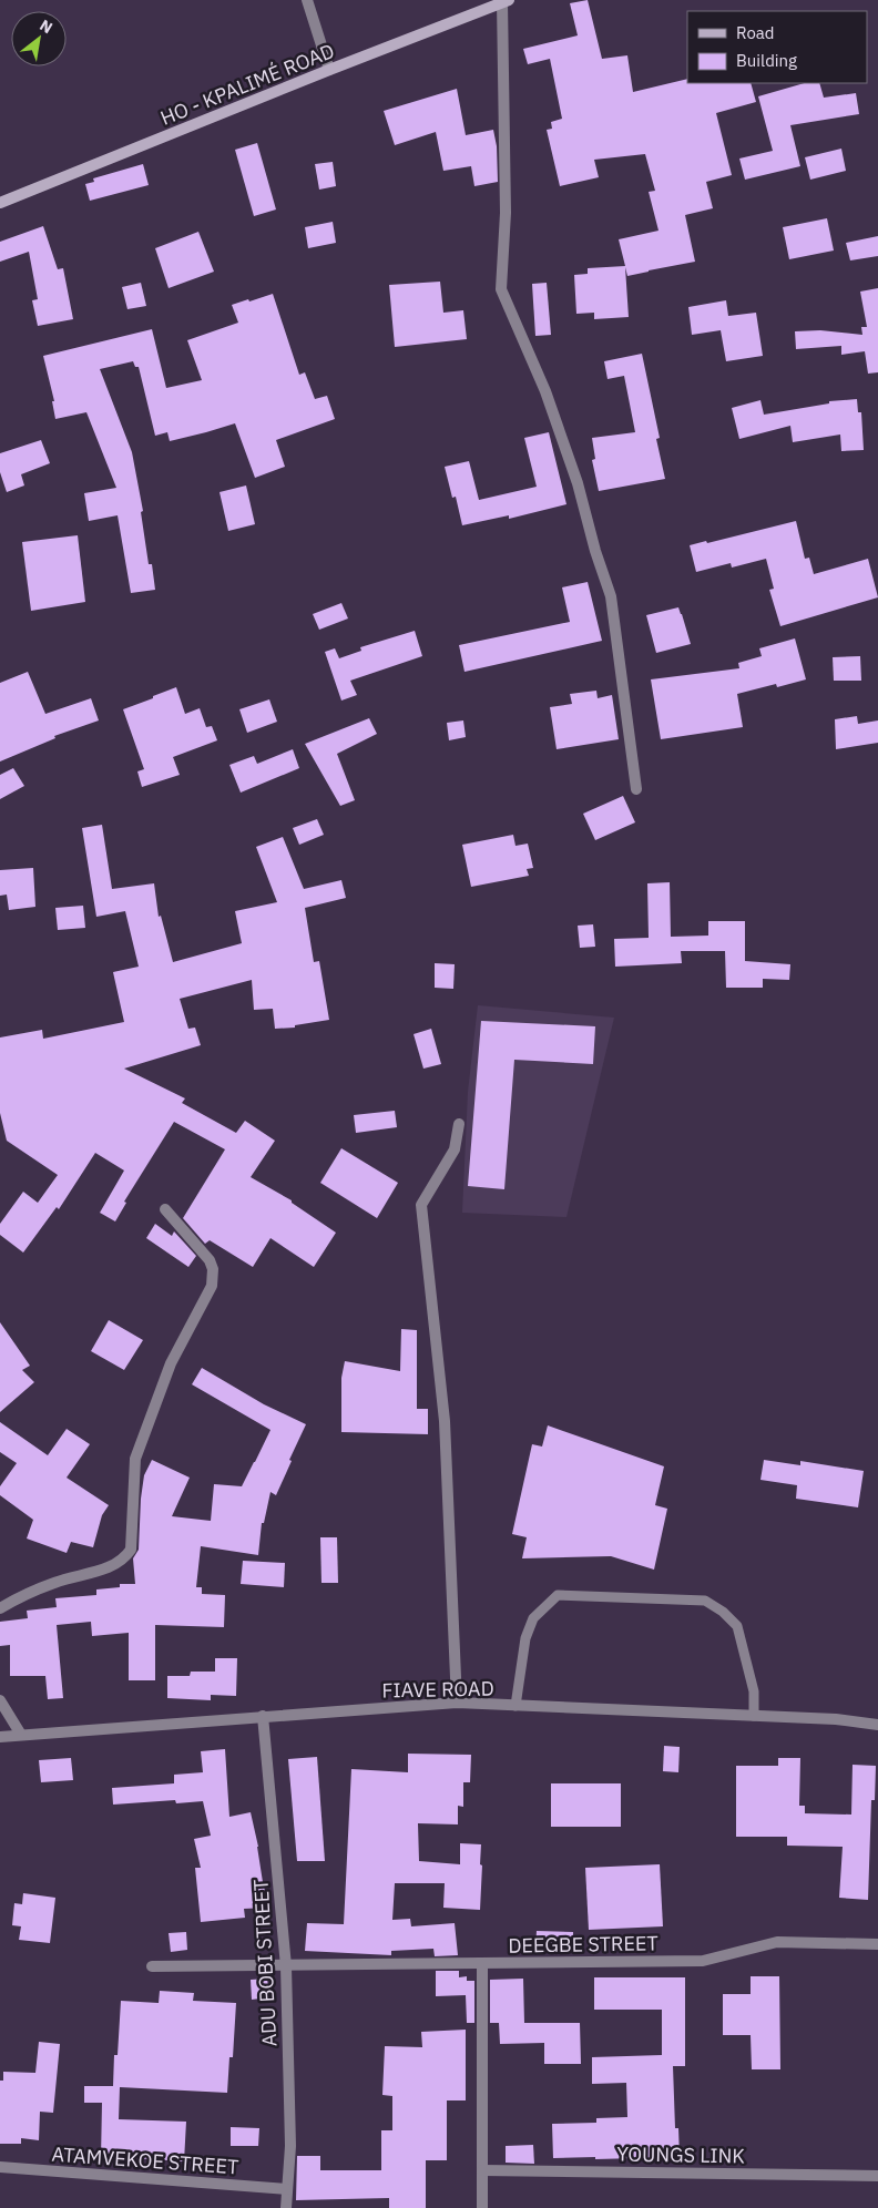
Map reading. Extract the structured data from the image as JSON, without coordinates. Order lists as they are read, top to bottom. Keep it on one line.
{"streets":{"main road":["HO - KPALIMÉ ROAD"],"street":["FIAVE ROAD","DEEGBE STREET","ADU BOBI STREET","YOUNGS LINK","ATAMVEKOE STREET"]},"crossings":[["FIAVE ROAD","ADU BOBI STREET"],["DEEGBE STREET","ADU BOBI STREET"],["ADU BOBI STREET","ATAMVEKOE STREET"]],"legend":["Road","Building"],"north":"top right"}
